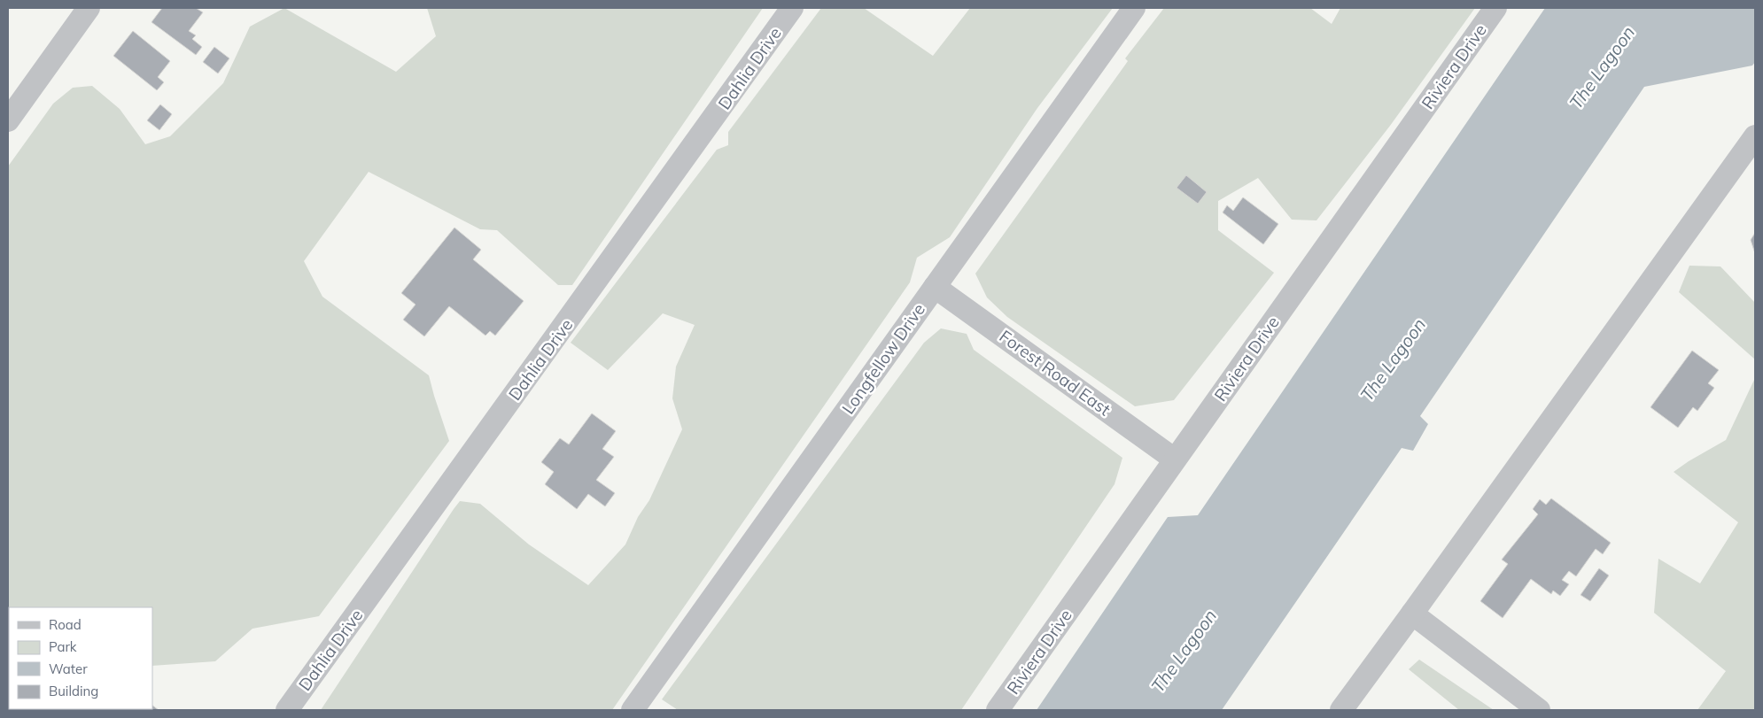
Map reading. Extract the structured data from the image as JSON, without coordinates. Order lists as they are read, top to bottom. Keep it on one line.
{"streets":{"street":["Riviera Drive","Dahlia Drive","Longfellow Drive","Forest Road East"]},"crossings":[["Riviera Drive","Forest Road East"],["Longfellow Drive","Forest Road East"]],"water":["The Lagoon"],"legend":["Road","Park","Water","Building"]}
